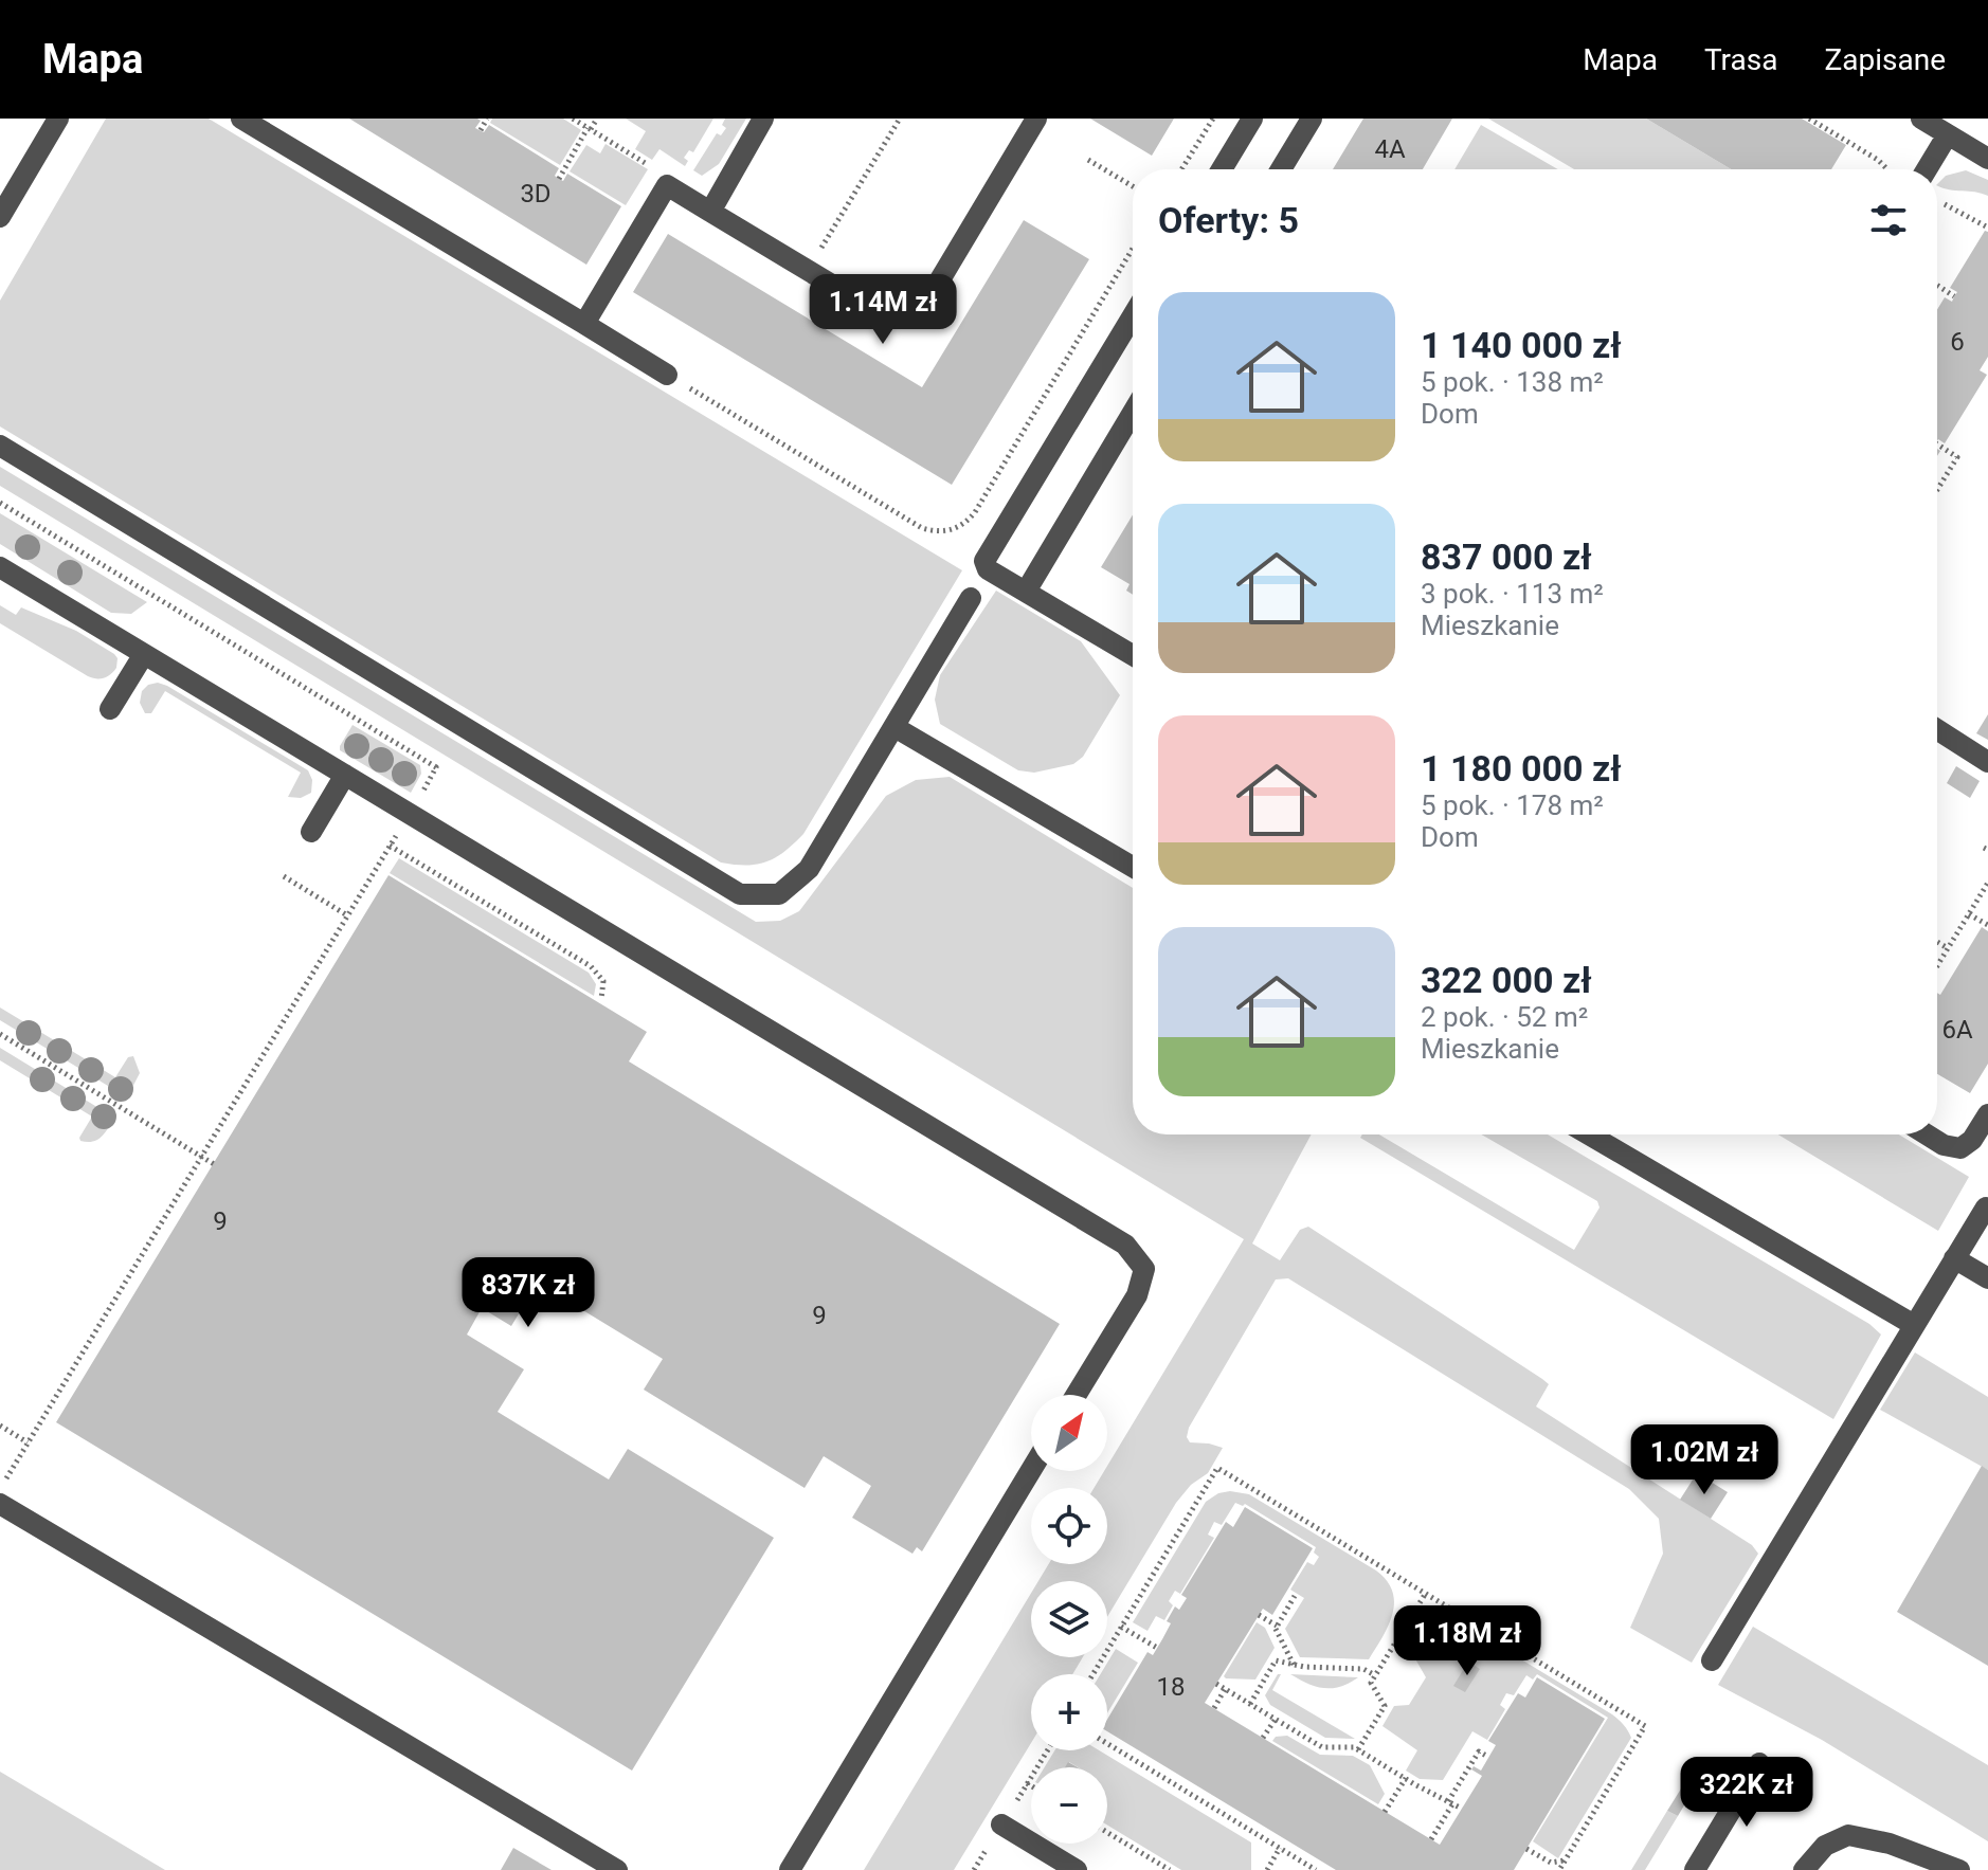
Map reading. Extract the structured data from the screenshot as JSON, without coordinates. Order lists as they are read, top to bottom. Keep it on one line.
{"house_numbers":["4A","3D","6","6A","9","9","18"],"north":"top right","page":{"header":"Mapa","nav":["Mapa","Trasa","Zapisane"],"heading":"Oferty: 5","list":[{"name":"1 140 000 zł","note":"5 pok. · 138 m² · Dom"},{"name":"837 000 zł","note":"3 pok. · 113 m² · Mieszkanie"},{"name":"1 180 000 zł","note":"5 pok. · 178 m² · Dom"},{"name":"322 000 zł","note":"2 pok. · 52 m² · Mieszkanie"}],"price":["1.14M zł","837K zł","1.02M zł","1.18M zł","322K zł"],"map_buttons":["+","−"]}}
